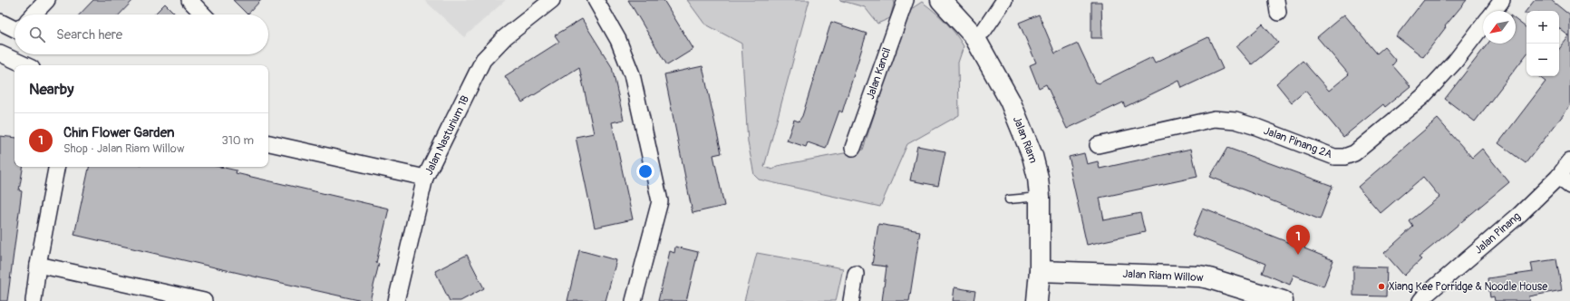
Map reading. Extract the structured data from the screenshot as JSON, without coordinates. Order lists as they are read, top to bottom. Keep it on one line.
{"streets":{"main road":["Jalan Riam","Jalan Riam Willow"],"street":["Jalan Kancil","Jalan Nasturium 1B","Jalan Pinang 2A","Jalan Pinang"]},"crossings":[["Jalan Riam","Jalan Riam Willow"]],"places":["Xiang Kee Porridge & Noodle House"],"north":"bottom left","page":{"map_buttons":["+","−"],"search":"Search here","heading":"Nearby","list":[{"mark":"1","name":"Chin Flower Garden","note":"Shop · Jalan Riam Willow","value":"310 m"}],"pins":"1"}}
